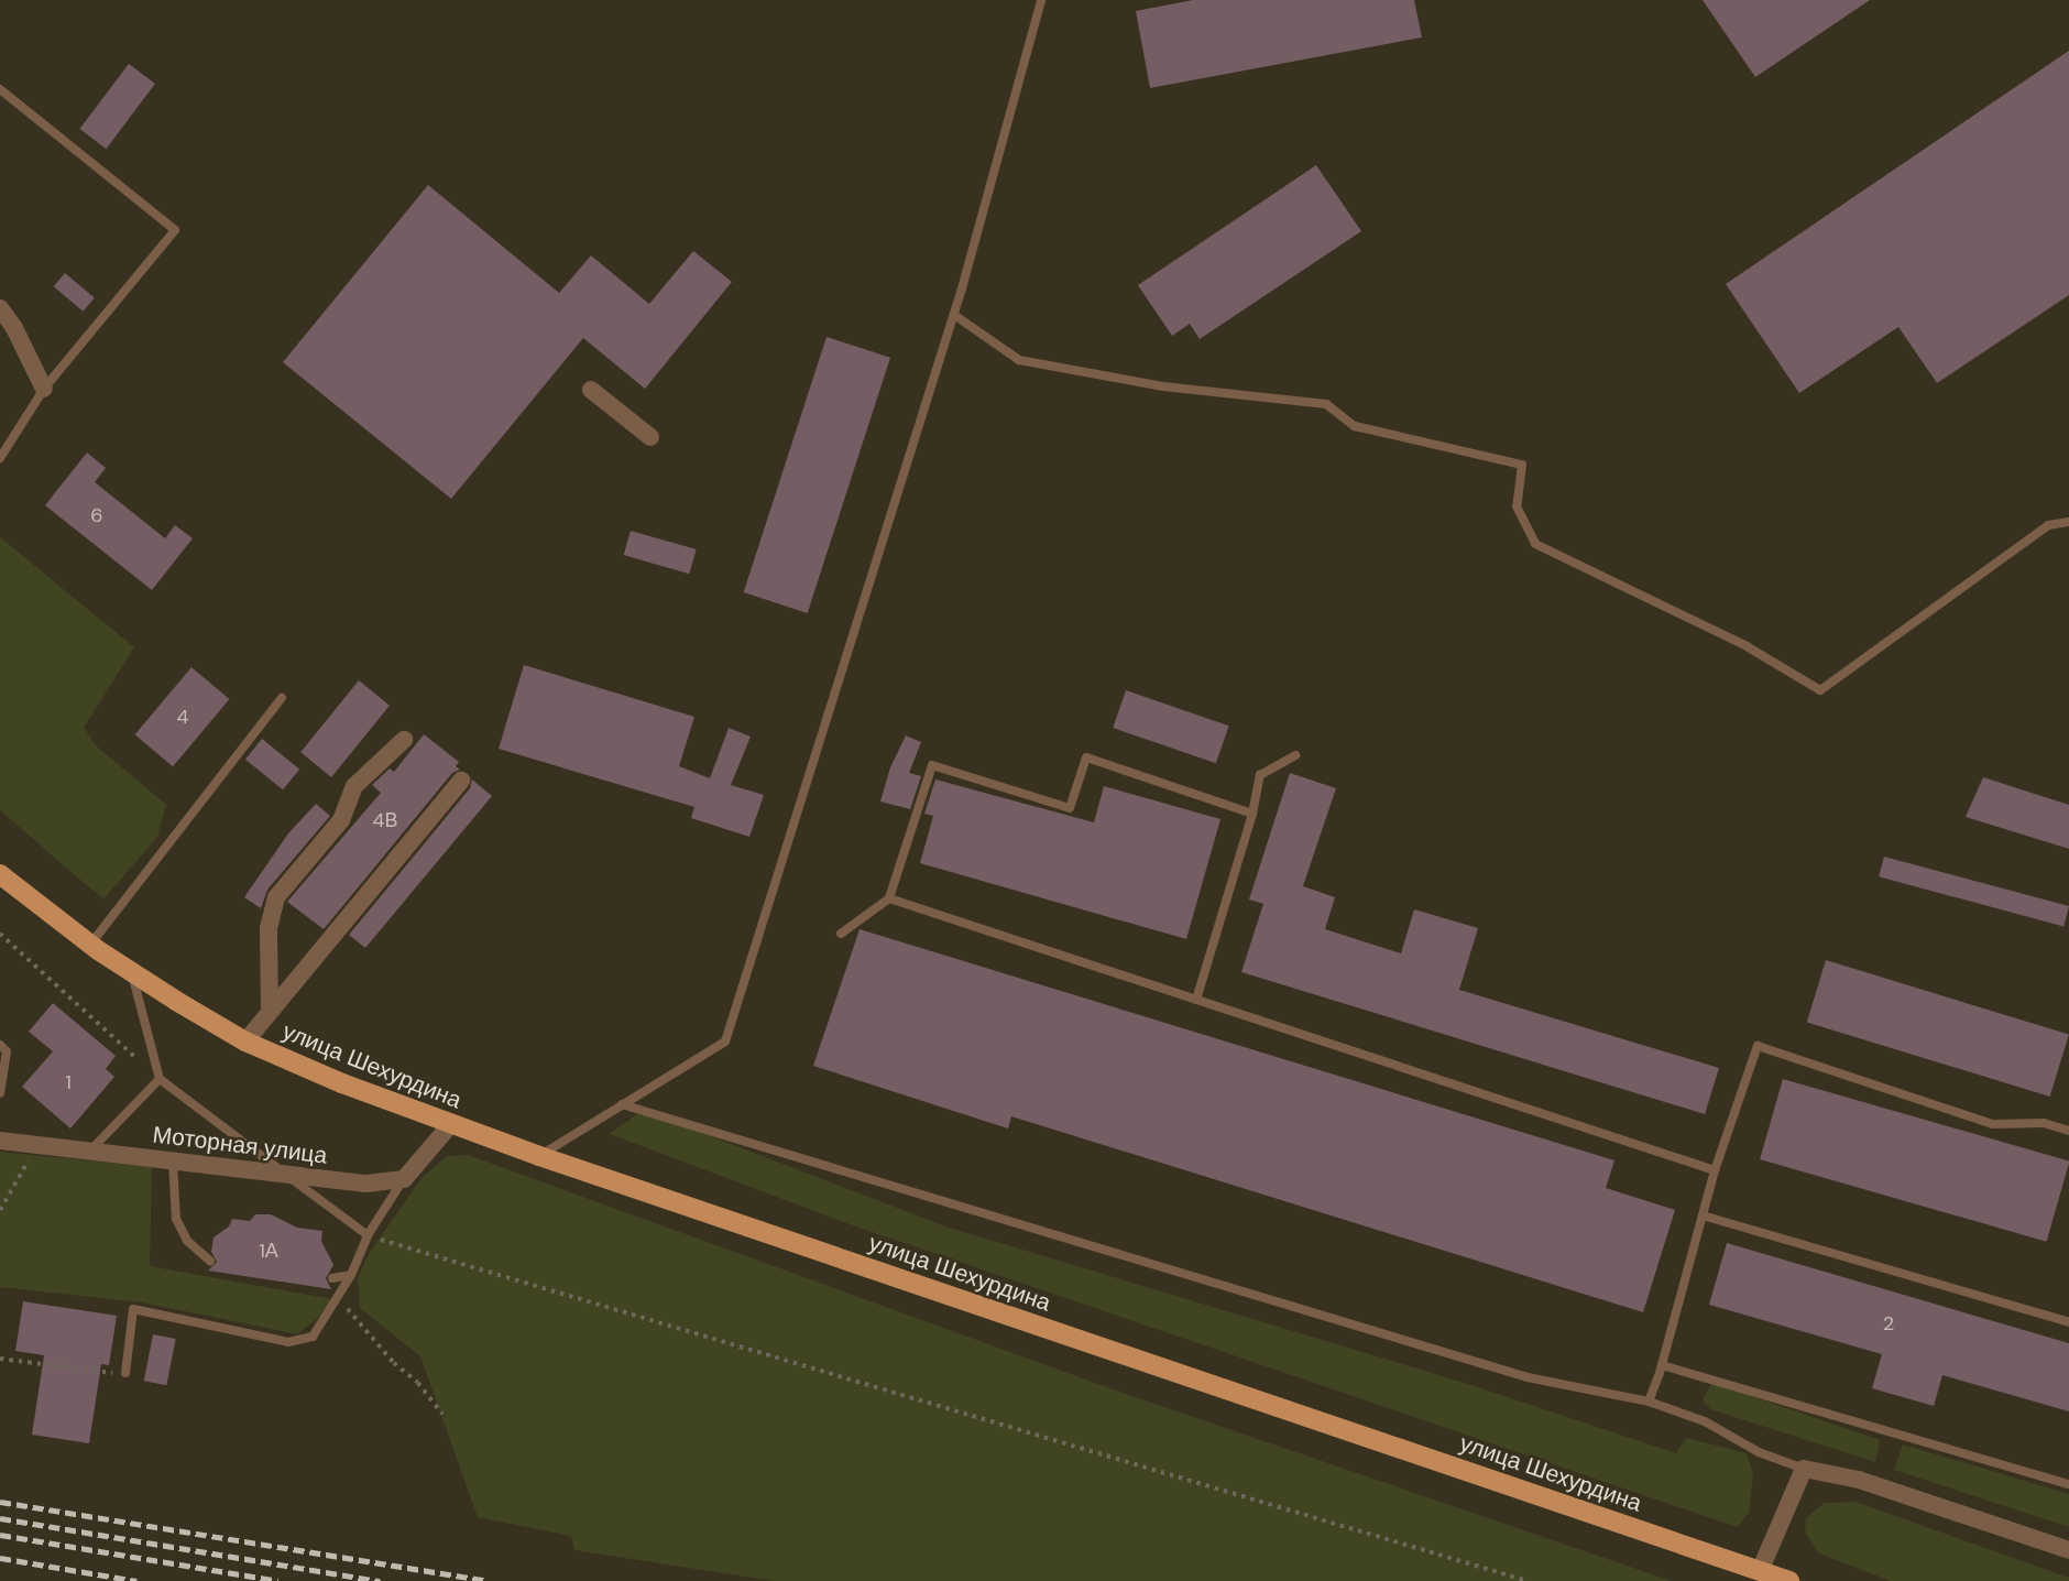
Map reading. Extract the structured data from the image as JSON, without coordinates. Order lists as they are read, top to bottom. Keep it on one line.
{"streets":{"main road":["улица Шехурдина"],"street":["Моторная улица"]},"house_numbers":["6","4","4В","1","1А","2"]}
